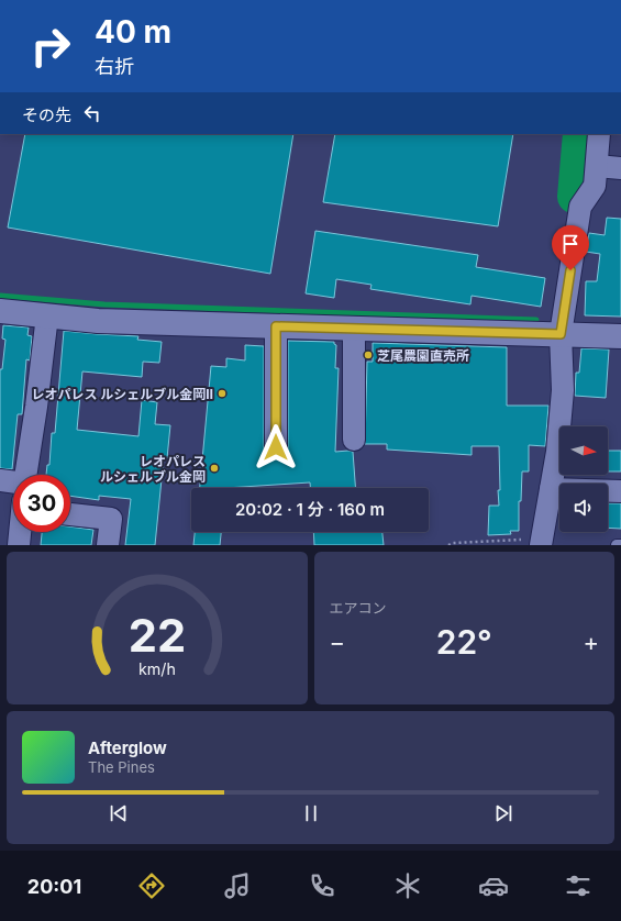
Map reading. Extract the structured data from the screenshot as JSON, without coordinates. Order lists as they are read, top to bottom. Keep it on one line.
{"places":["芝尾農園直売所","レオパレス ルシェルブル金岡Ⅱ","レオパレス ルシェルブル金岡"],"north":"right","page":{"turn":["40 m","右折"],"then":"その先","limit":"30","trip":"20:02 · 1 分 · 160 m","tile":"エアコン","heat":["−","22°","+"],"song":["Afterglow","The Pines"],"tabs":"20:01","gauge":["22","km/h"]}}
